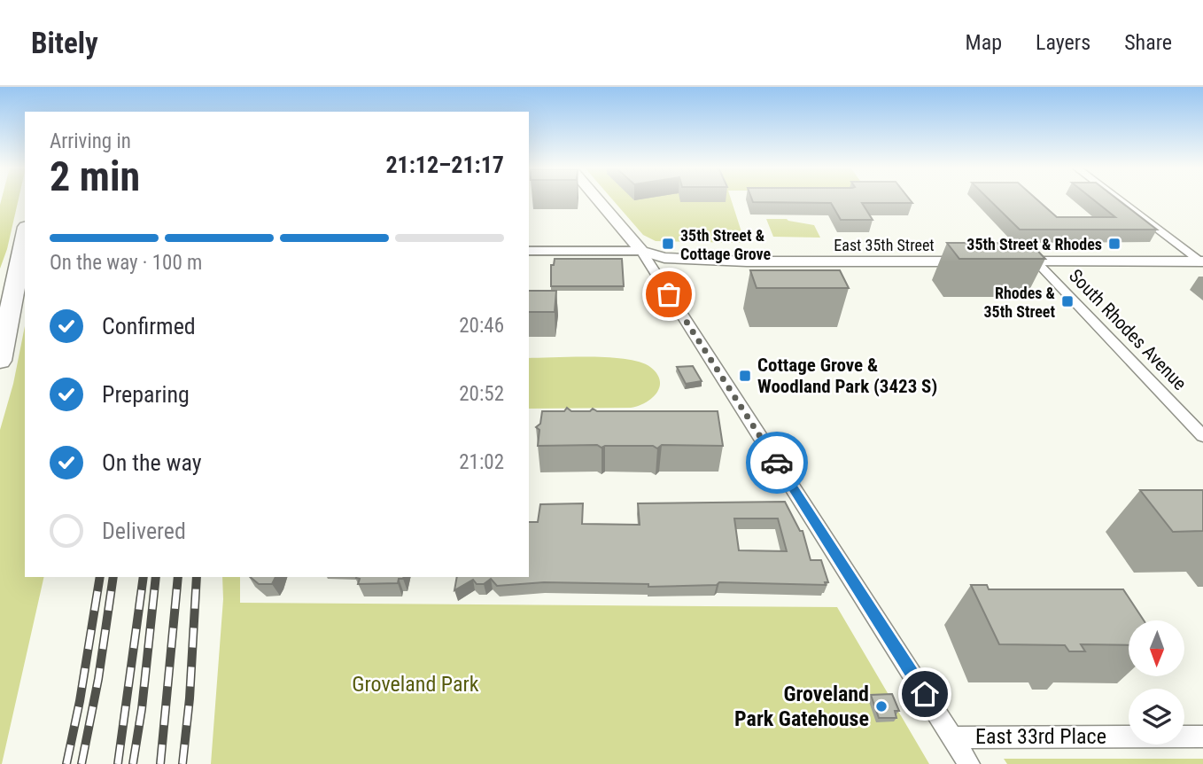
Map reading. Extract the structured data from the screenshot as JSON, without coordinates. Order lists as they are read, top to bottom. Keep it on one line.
{"streets":{"main road":["East 35th Street"],"street":["South Rhodes Avenue","East 33rd Place"]},"parks":["Groveland Park"],"places":{"transit":["35th Street & Cottage Grove","35th Street & Rhodes","Rhodes & 35th Street","Cottage Grove & Woodland Park (3423 S)"],"other":["Groveland Park Gatehouse"]},"north":"bottom","page":{"header":"Bitely","nav":["Map","Layers","Share"],"heading":["2 min","Arriving in","21:12–21:17"],"bar":"On the way · 100 m","list":[["Confirmed","20:46"],["Preparing","20:52"],["On the way","21:02"],"Delivered"]}}
